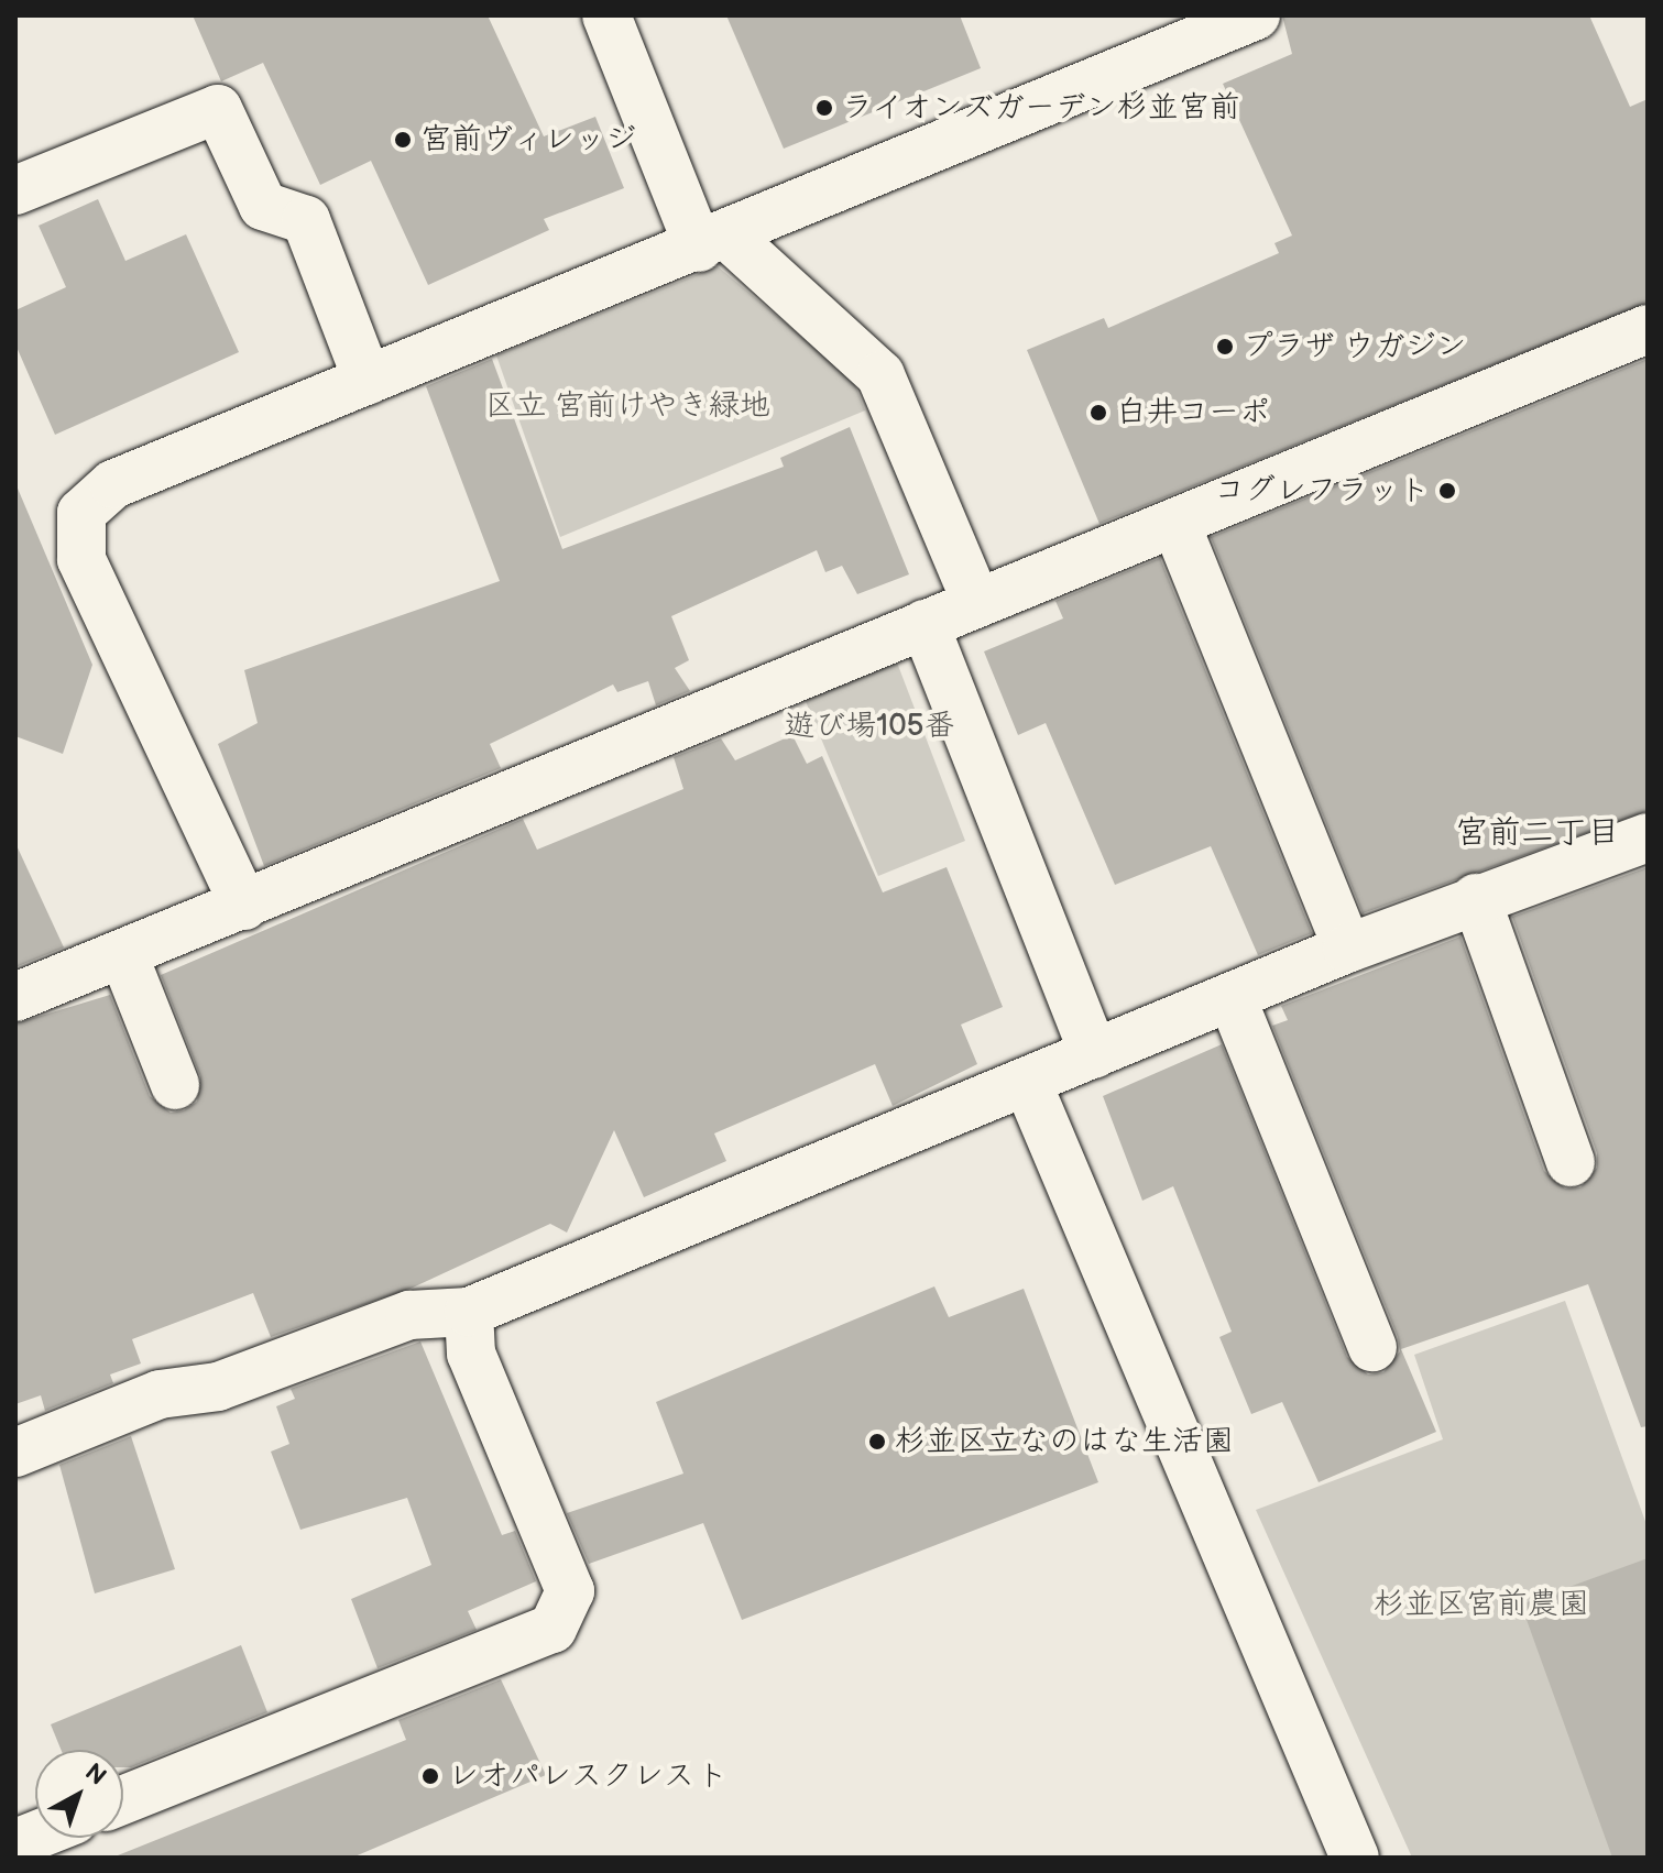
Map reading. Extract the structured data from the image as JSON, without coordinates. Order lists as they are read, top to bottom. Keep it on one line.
{"districts":["宮前二丁目"],"parks":["区立 宮前けやき緑地","遊び場105番","杉並区宮前農園"],"places":["ライオンズガーデン杉並宮前","宮前ヴィレッジ","プラザ ウガジン","白井コーポ","コグレフラット","杉並区立なのはな生活園","レオパレスクレスト"],"north":"top right"}
